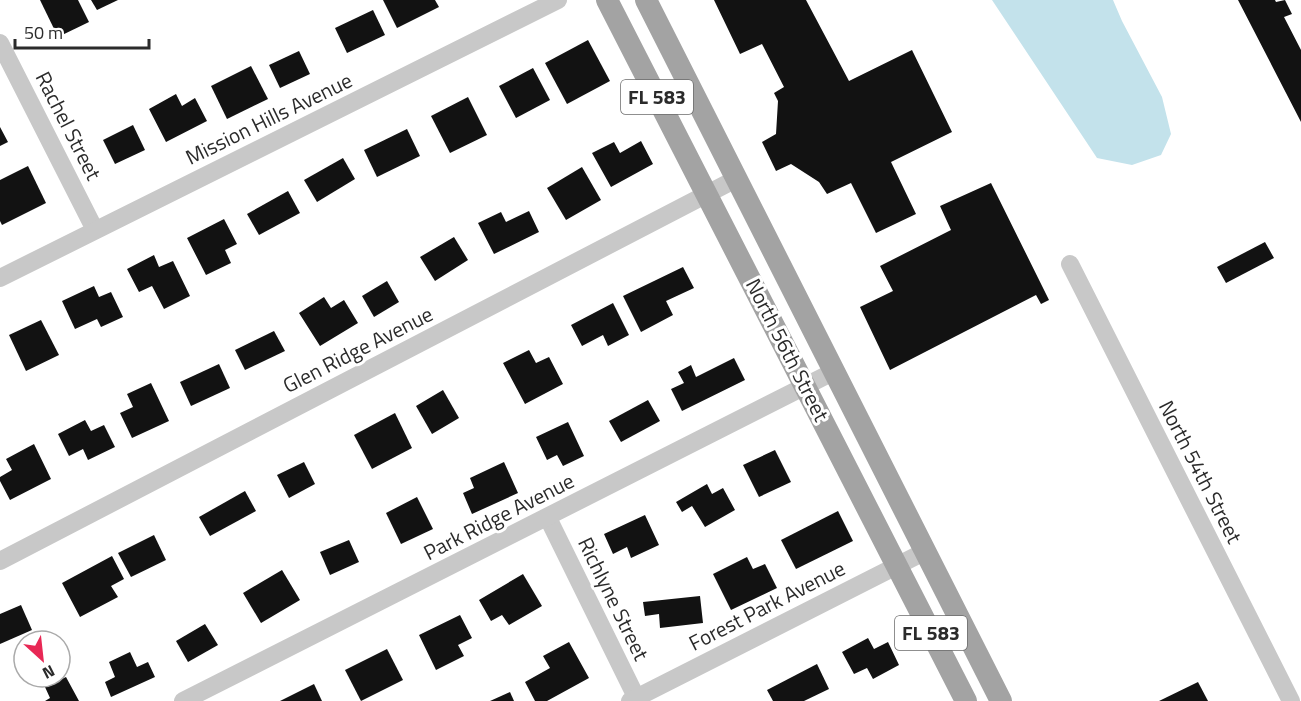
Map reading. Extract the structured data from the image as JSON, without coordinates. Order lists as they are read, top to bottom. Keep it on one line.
{"streets":{"main road":["FL 583","North 56th Street"],"street":["Mission Hills Avenue","Rachel Street","Glen Ridge Avenue","North 54th Street","Park Ridge Avenue","Richlyne Street","Forest Park Avenue"]},"crossings":[["Mission Hills Avenue","Rachel Street"],["Glen Ridge Avenue","North 56th Street"],["North 56th Street","Park Ridge Avenue"],["North 56th Street","Forest Park Avenue"],["Park Ridge Avenue","Richlyne Street"],["Richlyne Street","Forest Park Avenue"]],"scale_bar":"50 m","north":"bottom right"}
